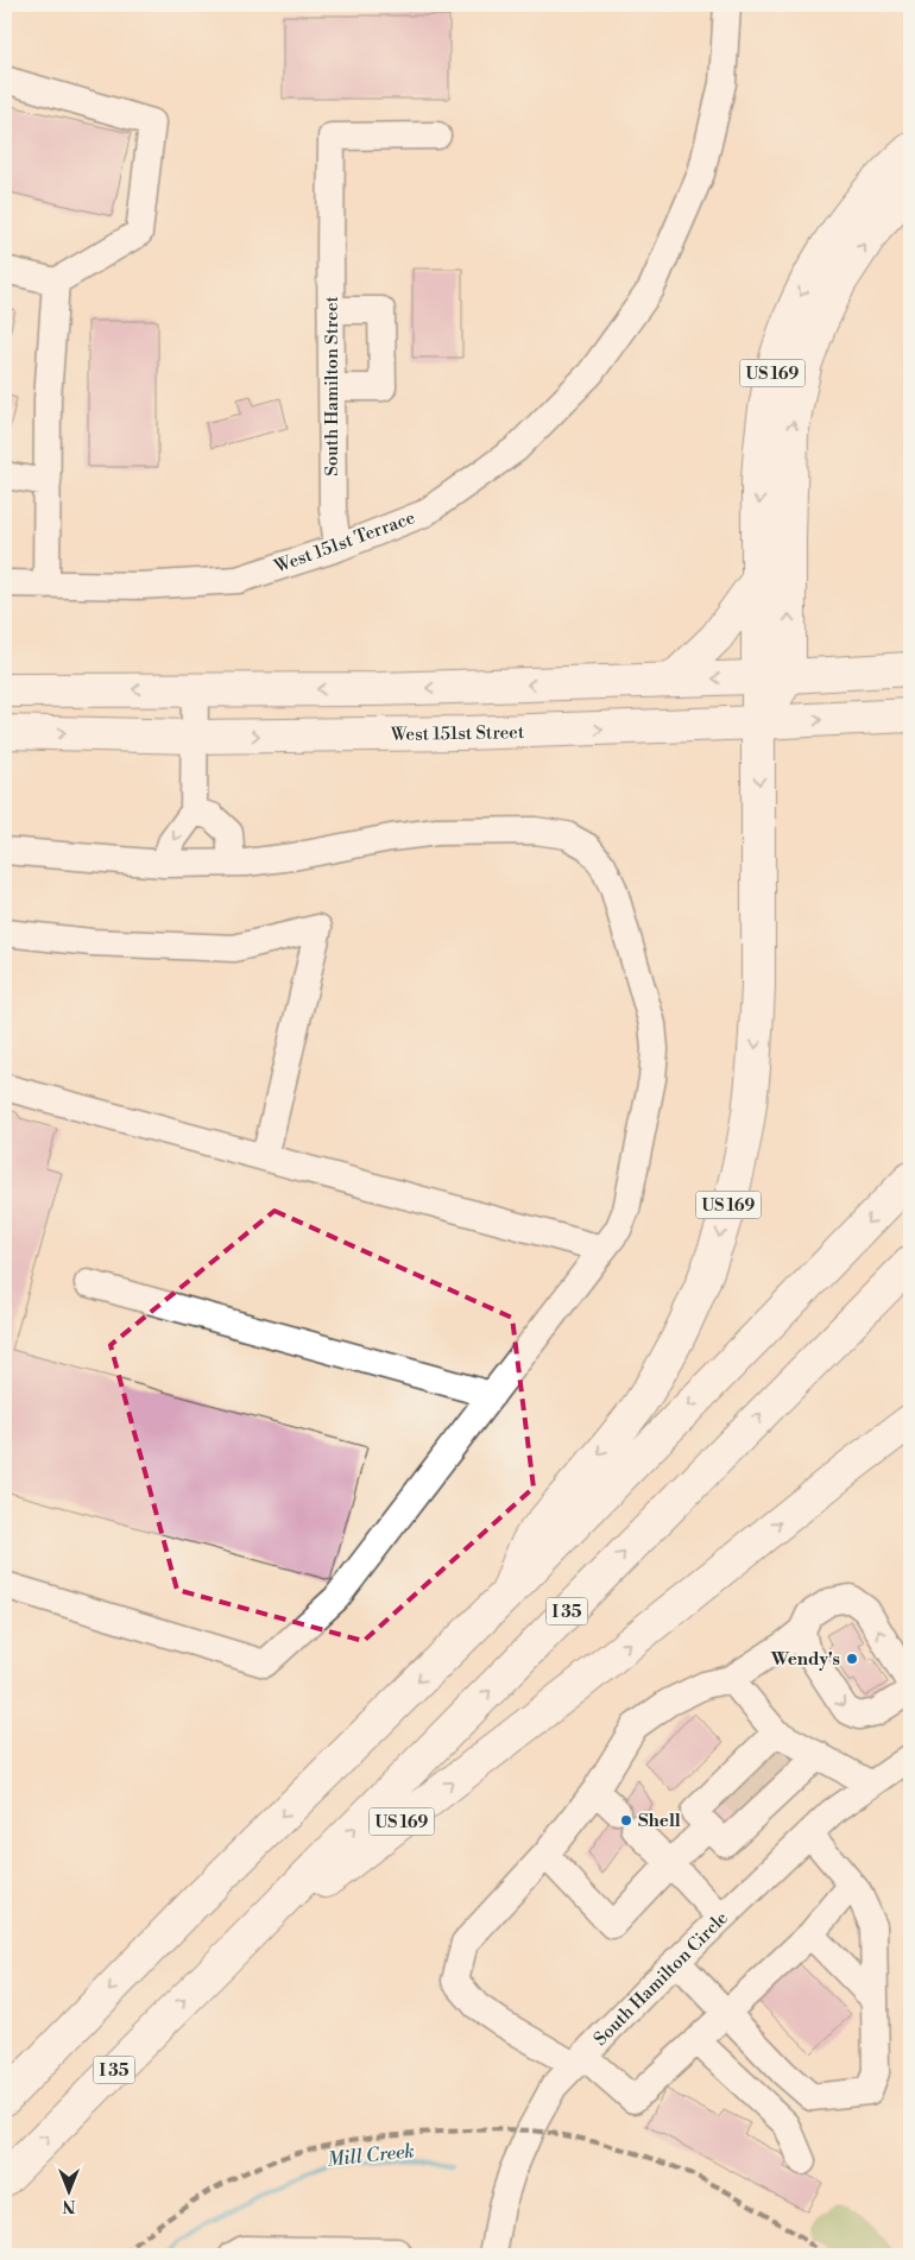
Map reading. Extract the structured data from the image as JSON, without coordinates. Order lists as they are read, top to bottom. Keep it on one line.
{"streets":{"main road":["US 169","West 151st Street","I 35"],"street":["South Hamilton Street","West 151st Terrace","South Hamilton Circle"]},"crossings":[["US 169","West 151st Street"],["US 169","I 35"],["South Hamilton Street","West 151st Terrace"]],"water":["Mill Creek"],"places":["Wendy's","Shell"],"north":"bottom"}
